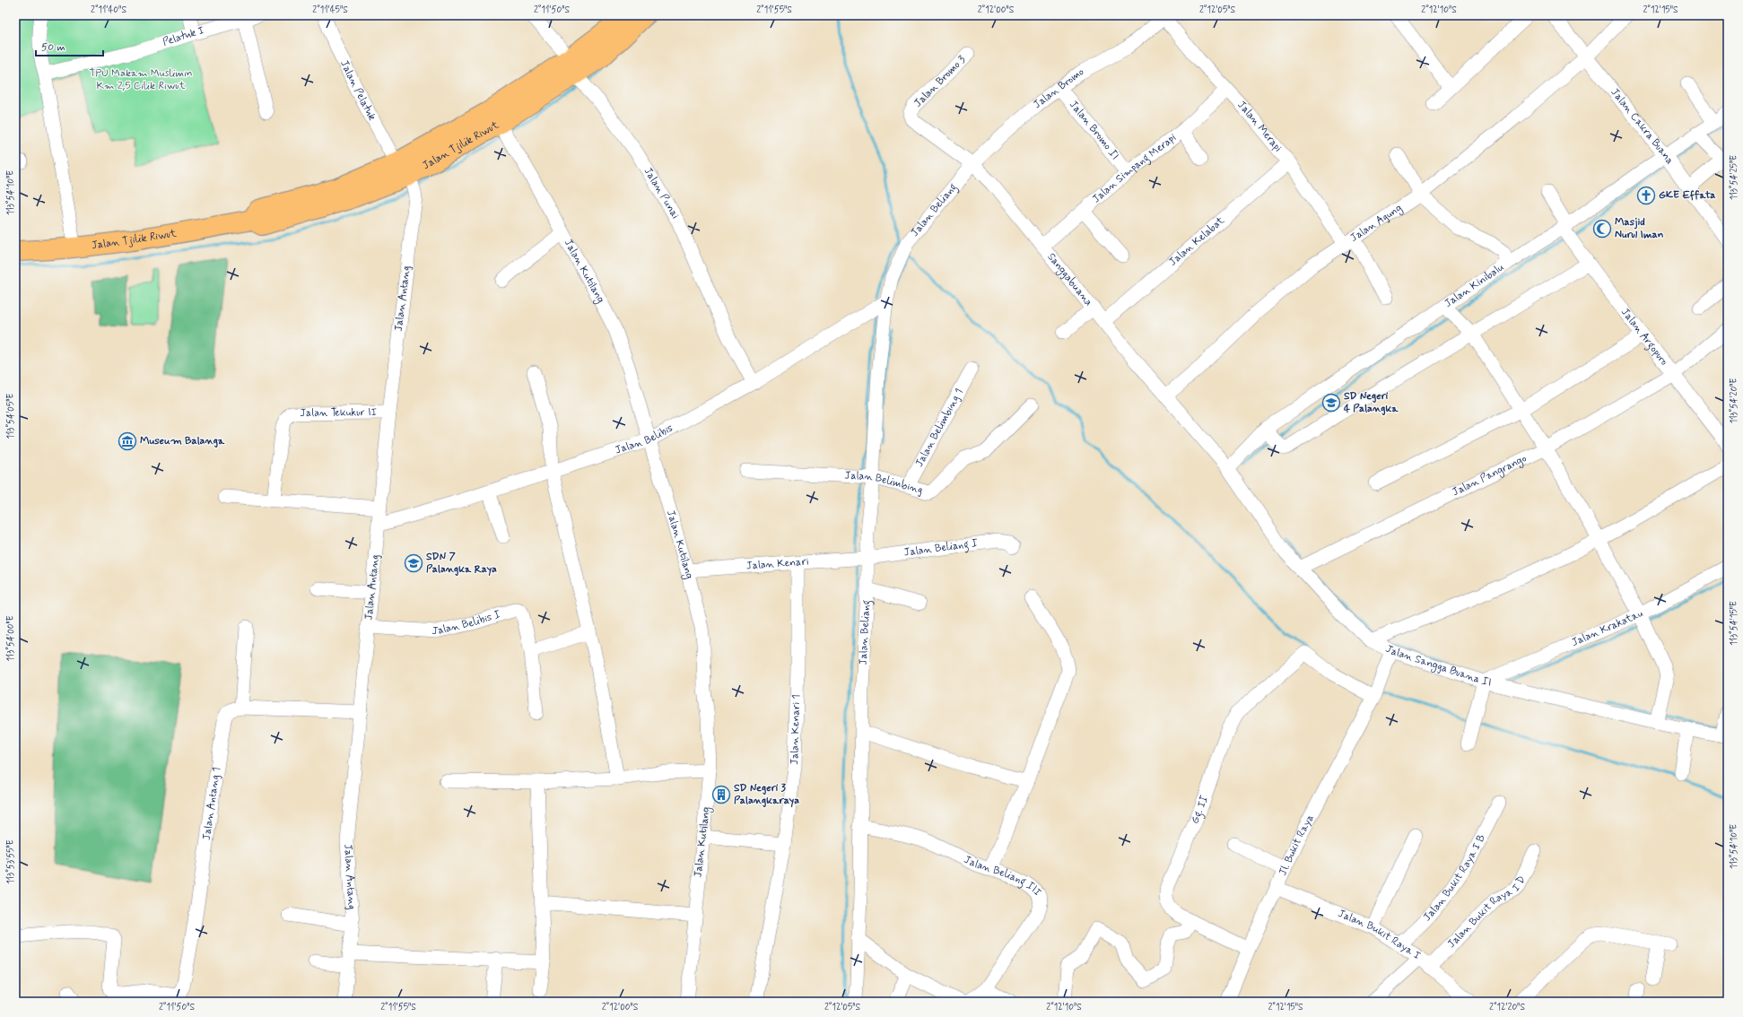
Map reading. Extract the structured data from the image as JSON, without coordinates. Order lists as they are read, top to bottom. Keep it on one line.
{"streets":{"highway":["Jalan Tjilik Riwut"],"street":["Pelatuk I","Jalan Bromo 3","Jalan Pelatuk","Jalan Bromo","Jalan Merapi","Jalan Cakra Buana","Jalan Bromo II","Jalan Simpang Merapi","Jalan Punai","Jalan Beliang","Jalan Agung","Jalan Kelabat","Jalan Kutilang","Sanggabuana","Jalan Kinibalu","Jalan Antang","Jalan Argopuro","Jalan Tekukur II","Jalan Belimbing 1","Jalan Belibis","Jalan Pangrango","Jalan Belimbing","Jalan Beliang I","Jalan Kenari","Jalan Belibis I","Jalan Krakatau","Jalan Sangga Buana II","Jalan Kenari 1","Jalan Antang 1","Gg. II","Jl. Bukit Raya","Jalan Bukit Raya I B","Jalan Beliang III","Jalan Bukit Raya I D","Jalan Bukit Raya I"]},"crossings":[["Jalan Bromo 3","Jalan Bromo"],["Jalan Bromo 3","Sanggabuana"],["Jalan Pelatuk","Jalan Tjilik Riwut"],["Jalan Pelatuk","Jalan Antang"],["Jalan Bromo","Jalan Merapi"],["Jalan Bromo","Jalan Bromo II"],["Jalan Bromo","Jalan Beliang"],["Jalan Bromo","Sanggabuana"],["Jalan Merapi","Jalan Simpang Merapi"],["Jalan Merapi","Jalan Agung"],["Jalan Merapi","Jalan Kelabat"],["Jalan Cakra Buana","Jalan Agung"],["Jalan Cakra Buana","Jalan Kinibalu"],["Jalan Bromo II","Jalan Simpang Merapi"],["Jalan Tjilik Riwut","Jalan Punai"],["Jalan Tjilik Riwut","Jalan Kutilang"],["Jalan Tjilik Riwut","Jalan Antang"],["Jalan Simpang Merapi","Sanggabuana"],["Jalan Punai","Jalan Belibis"],["Jalan Beliang","Jalan Belibis"],["Jalan Beliang","Jalan Belimbing"],["Jalan Beliang","Jalan Beliang I"],["Jalan Beliang","Jalan Kenari"],["Jalan Beliang","Jalan Beliang III"],["Jalan Agung","Sanggabuana"],["Jalan Kelabat","Sanggabuana"],["Jalan Kutilang","Jalan Belibis"],["Jalan Kutilang","Jalan Kenari"],["Jalan Kinibalu","Jalan Argopuro"],["Jalan Kinibalu","Jalan Sangga Buana II"],["Jalan Antang","Jalan Tekukur II"],["Jalan Antang","Jalan Belibis"],["Jalan Antang","Jalan Belibis I"],["Jalan Antang","Jalan Antang 1"],["Jalan Argopuro","Jalan Pangrango"],["Jalan Belimbing 1","Jalan Belimbing"],["Jalan Pangrango","Jalan Sangga Buana II"],["Jalan Beliang I","Jalan Kenari"],["Jalan Kenari","Jalan Kenari 1"],["Jalan Krakatau","Jalan Sangga Buana II"],["Jalan Sangga Buana II","Jl. Bukit Raya"],["Gg. II","Jl. Bukit Raya"],["Jl. Bukit Raya","Jalan Bukit Raya I"],["Jalan Bukit Raya I B","Jalan Bukit Raya I"],["Jalan Bukit Raya I D","Jalan Bukit Raya I"]],"parks":["TPU Makam Muslimin Km 2,5 Cilik Riwut"],"places":{"church":["GKE Effata"],"mosque":["Masjid Nurul Iman"],"school or university":["SD Negeri 4 Palangka","SDN 7 Palangka Raya"],"museum":["Museum Balanga"],"building":["SD Negeri 3 Palangkaraya"]},"scale_bar":"50 m","coordinates":["2°11'40\"S","2°11'45\"S","2°11'50\"S","2°11'55\"S","2°12'00\"S","2°12'05\"S","2°12'10\"S","2°12'15\"S","113°54'25\"E","113°54'10\"E","113°54'20\"E","113°54'05\"E","113°54'15\"E","113°54'00\"E","113°53'55\"E","2°12'20\"S"]}
